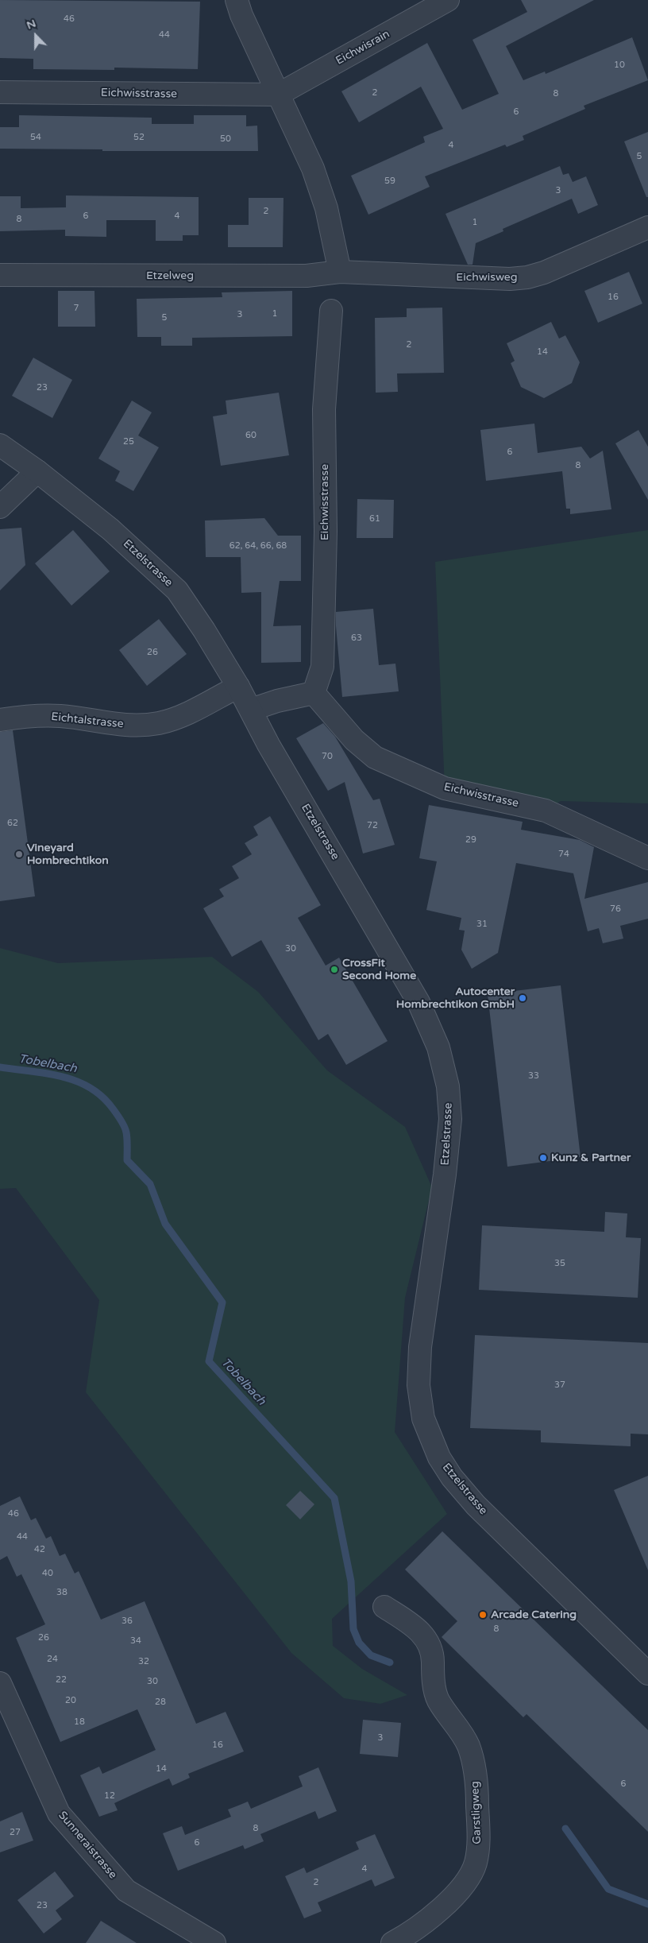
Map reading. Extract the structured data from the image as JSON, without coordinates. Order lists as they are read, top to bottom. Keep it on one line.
{"streets":{"street":["Eichwisrain","Eichwisstrasse","Etzelweg","Eichwisweg","Etzelstrasse","Eichtalstrasse","Garstligweg","Sunneraistrasse"]},"crossings":[["Eichwisrain","Eichwisstrasse"],["Etzelweg","Eichwisweg"],["Etzelstrasse","Eichtalstrasse"]],"water":["Tobelbach"],"places":["Vineyard Hombrechtikon","CrossFit Second Home","Autocenter Hombrechtikon GmbH","Kunz & Partner","Arcade Catering"],"house_numbers":["46","44","10","2","8","6","54","52","50","4","5","59","3","2","6","4","8","1","16","7","1","3","5","2","14","23","60","25","6","8","61","62, 64, 66, 68","63","26","70","62","72","29","74","76","31","30","33","35","37","46","44","42","40","38","36","8","26","34","24","32","22","30","20","28","18","3","16","14","6","12","8","27","6","4","2","23"],"north":"top"}
